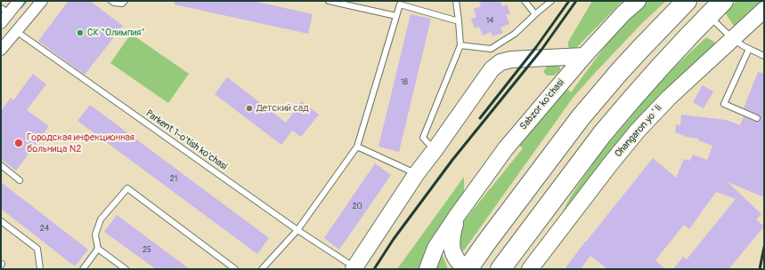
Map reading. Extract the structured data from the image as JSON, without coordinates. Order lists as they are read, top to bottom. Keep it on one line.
{"streets":{"main road":["Sabzor ko'chasi","Ohangaron yoʻli"],"lane":["Parkent 1-o'tish ko'chasi"]},"places":["СК \"Олимпия\"","Детский сад","Городская инфекционная больница N2"],"house_numbers":["14","18","21","20","24","25"]}
